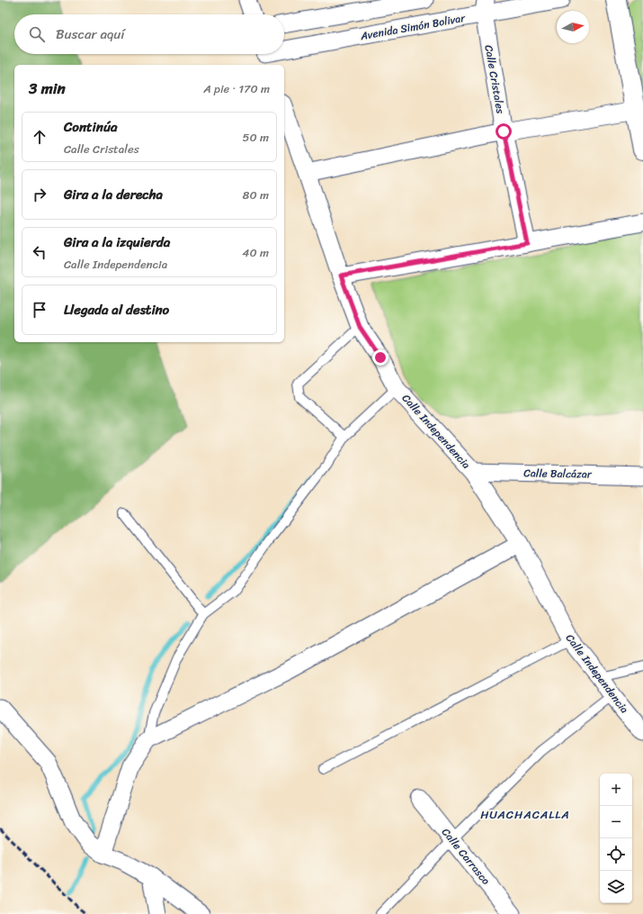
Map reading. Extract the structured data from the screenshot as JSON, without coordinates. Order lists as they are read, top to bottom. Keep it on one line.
{"streets":{"street":["Avenida Simón Bolivar","Calle Cristales","Calle Independencia","Calle Balcázar","Calle Carrasco"]},"crossings":[["Avenida Simón Bolivar","Calle Cristales"],["Calle Independencia","Calle Balcázar"]],"districts":["HUACHACALLA"],"north":"right","page":{"search":"Buscar aquí","heading":["3 min","A pie · 170 m"],"list":[["Continúa","Calle Cristales","50 m"],["Gira a la derecha","80 m"],["Gira a la izquierda","Calle Independencia","40 m"],"Llegada al destino"],"map_buttons":["+","−"]}}
